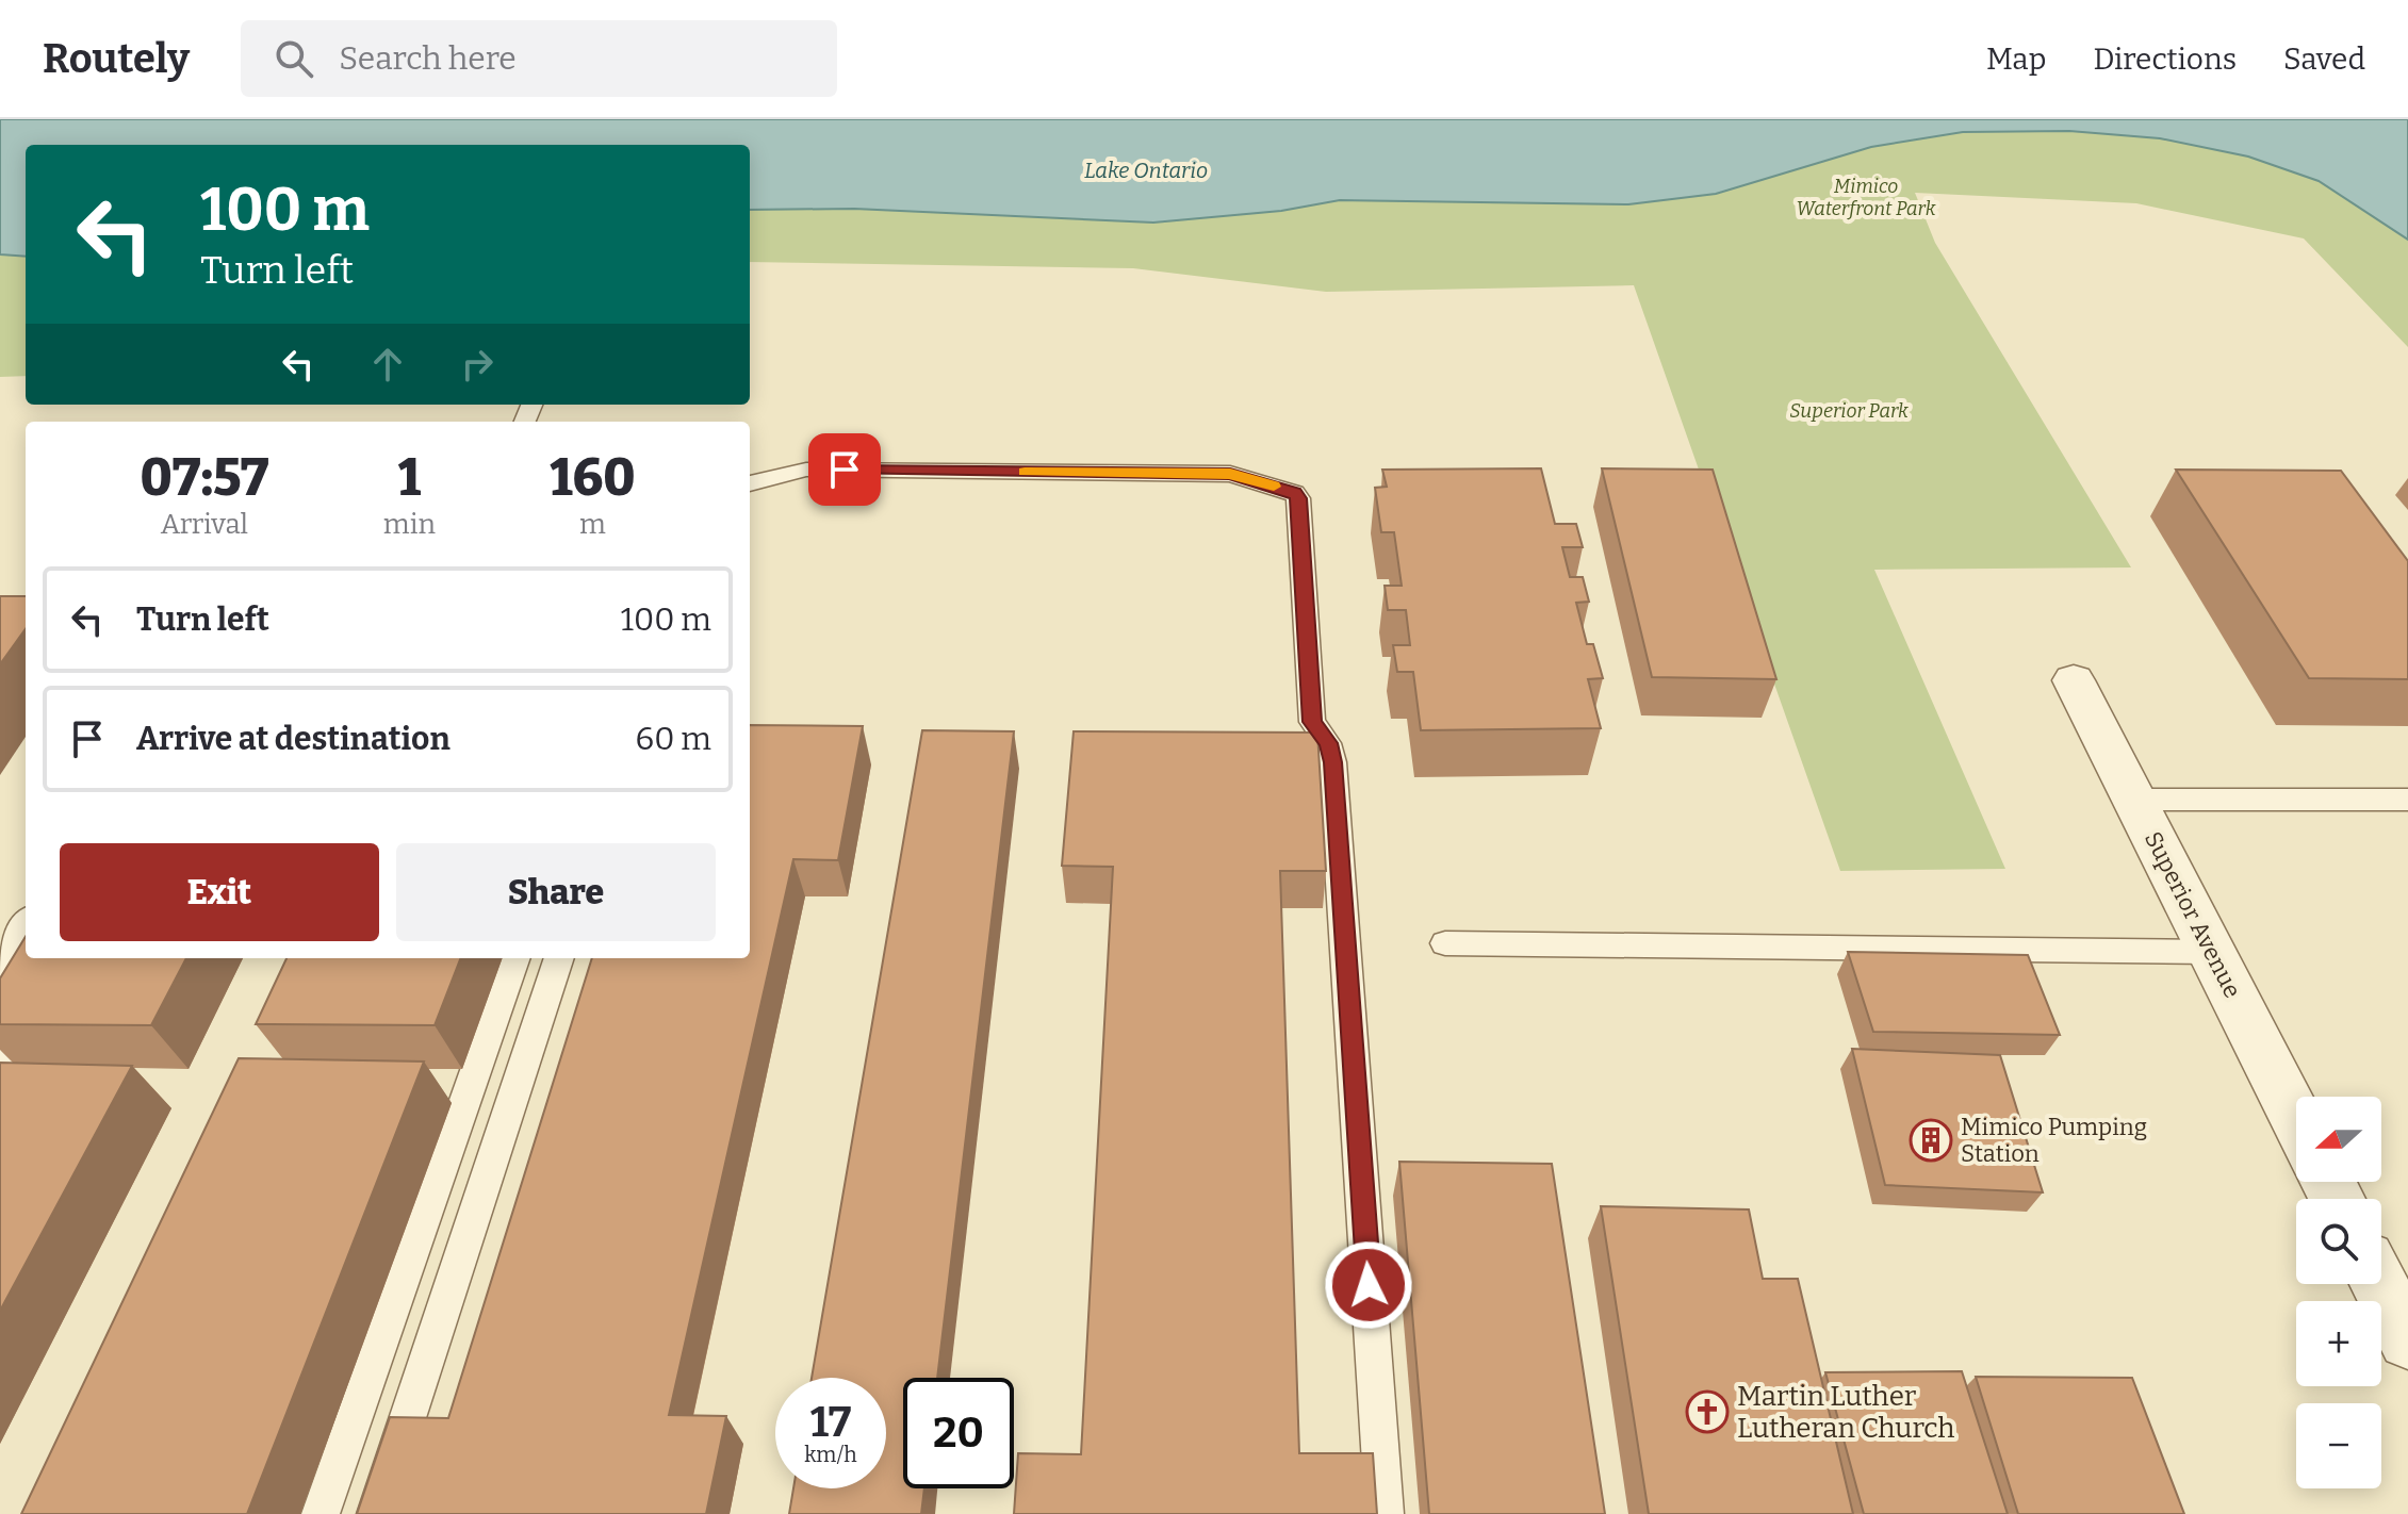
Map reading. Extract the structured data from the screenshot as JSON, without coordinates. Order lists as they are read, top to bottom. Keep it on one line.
{"streets":{"street":["Superior Avenue"]},"water":["Lake Ontario"],"parks":["Mimico Waterfront Park","Superior Park"],"places":{"building":["Mimico Pumping Station"],"church":["Martin Luther Lutheran Church"]},"north":"left","page":{"header":"Routely","search":"Search here","nav":["Map","Directions","Saved"],"turn":["100 m","Turn left"],"eta":["07:57","Arrival","1","min","160","m"],"list":[{"name":"Turn left","value":"100 m"},{"name":"Arrive at destination","value":"60 m"}],"buttons":["Exit","Share"],"map_buttons":["+","−"],"speed":"17 km/h","limit":"20"}}
